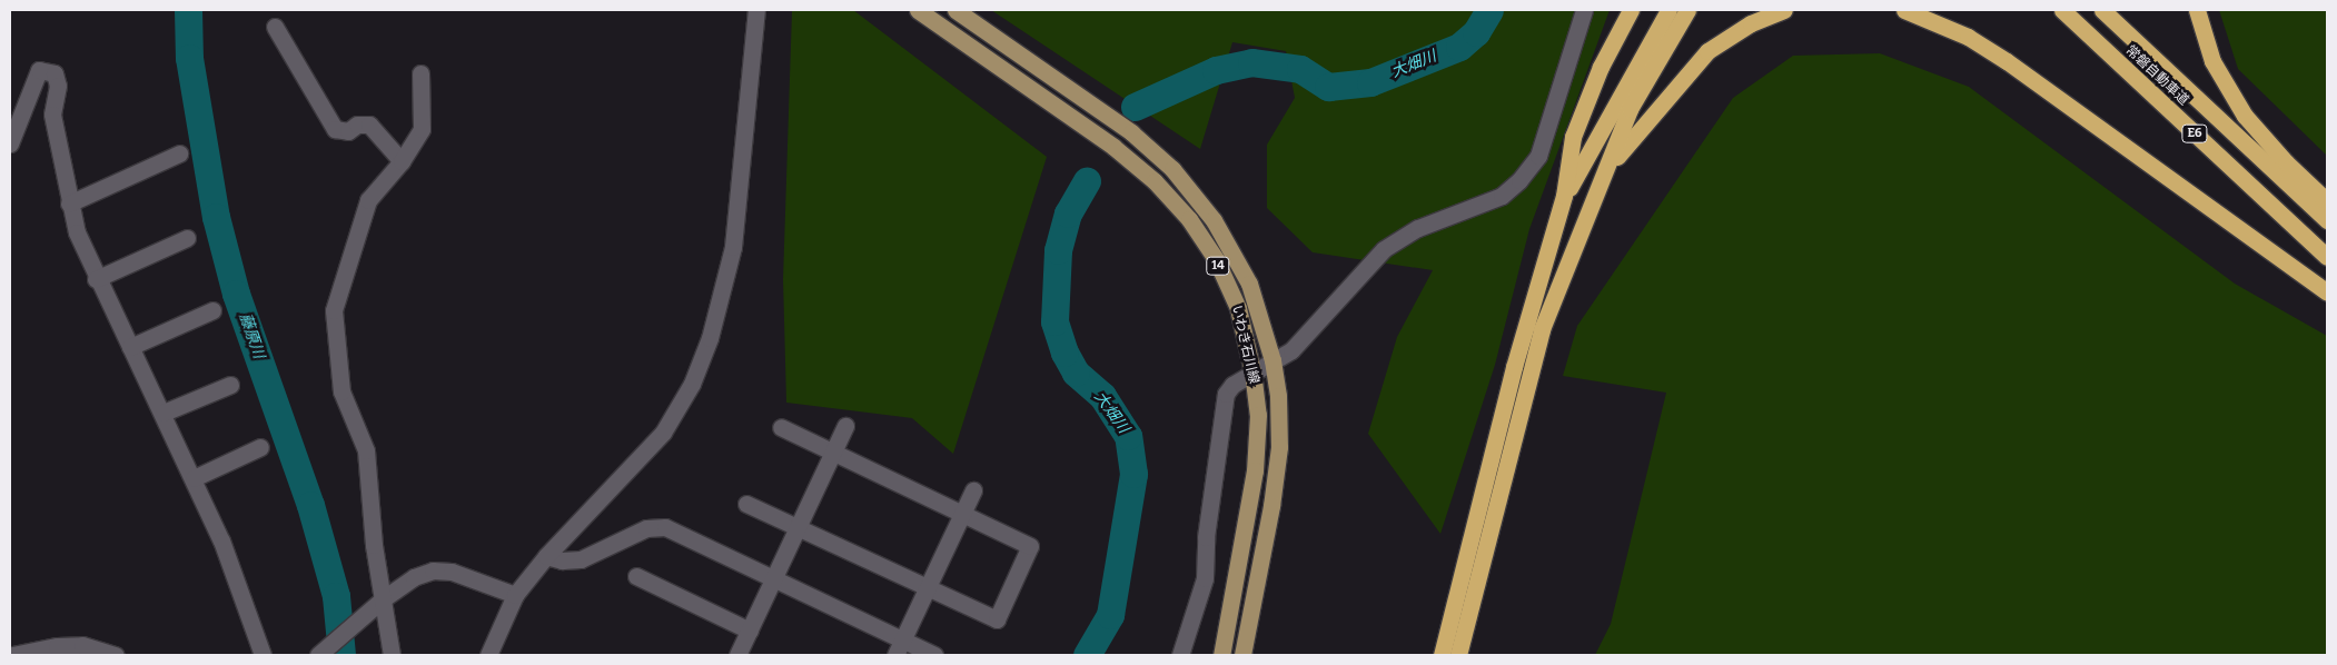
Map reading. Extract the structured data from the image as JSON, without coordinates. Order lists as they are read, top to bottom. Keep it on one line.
{"streets":{"highway":["常磐自動車道","E6"],"main road":["14","いわき石川線"]},"water":["大畑川","藤原川"]}
